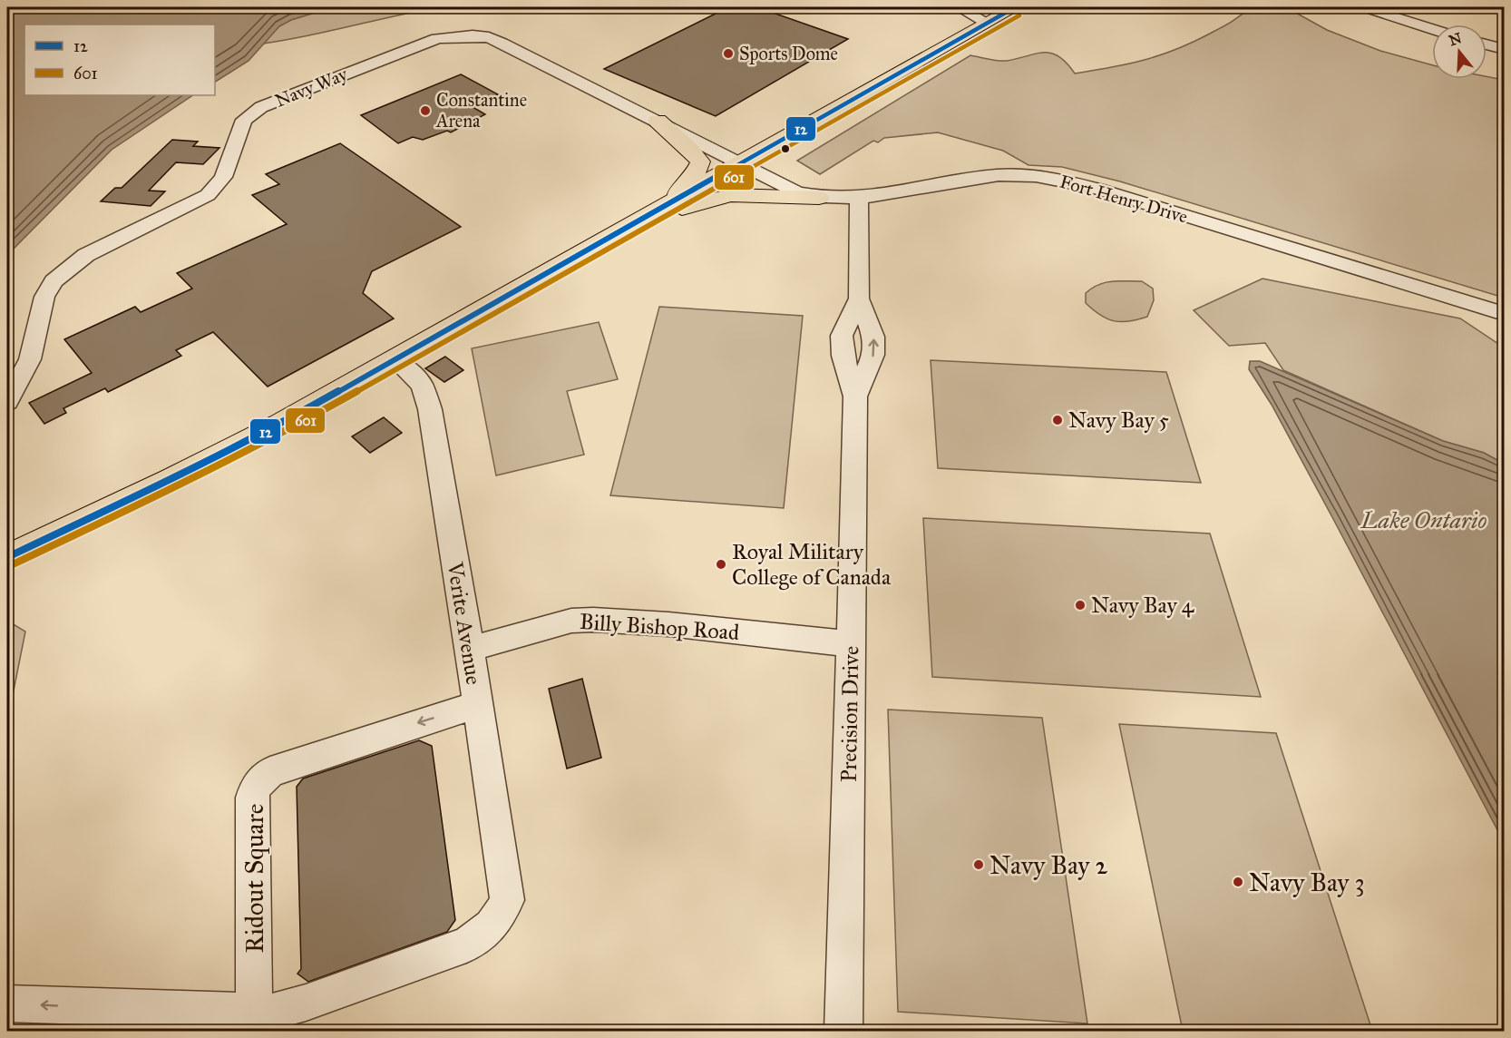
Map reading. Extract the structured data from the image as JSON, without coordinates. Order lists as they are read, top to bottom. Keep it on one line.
{"streets":{"street":["Navy Way","Fort Henry Drive","Verite Avenue","Billy Bishop Road","Precision Drive","Ridout Square"]},"crossings":[["Navy Way","Fort Henry Drive"],["Fort Henry Drive","Precision Drive"],["Verite Avenue","Billy Bishop Road"],["Verite Avenue","Ridout Square"],["Billy Bishop Road","Precision Drive"]],"one_way":["Ridout Square"],"water":["Lake Ontario"],"places":["Sports Dome","Constantine Arena","Navy Bay 5","Royal Military College of Canada","Navy Bay 4","Navy Bay 2","Navy Bay 3"],"lines":["transit line 12","transit line 601"],"legend":["12","601"],"north":"top"}
